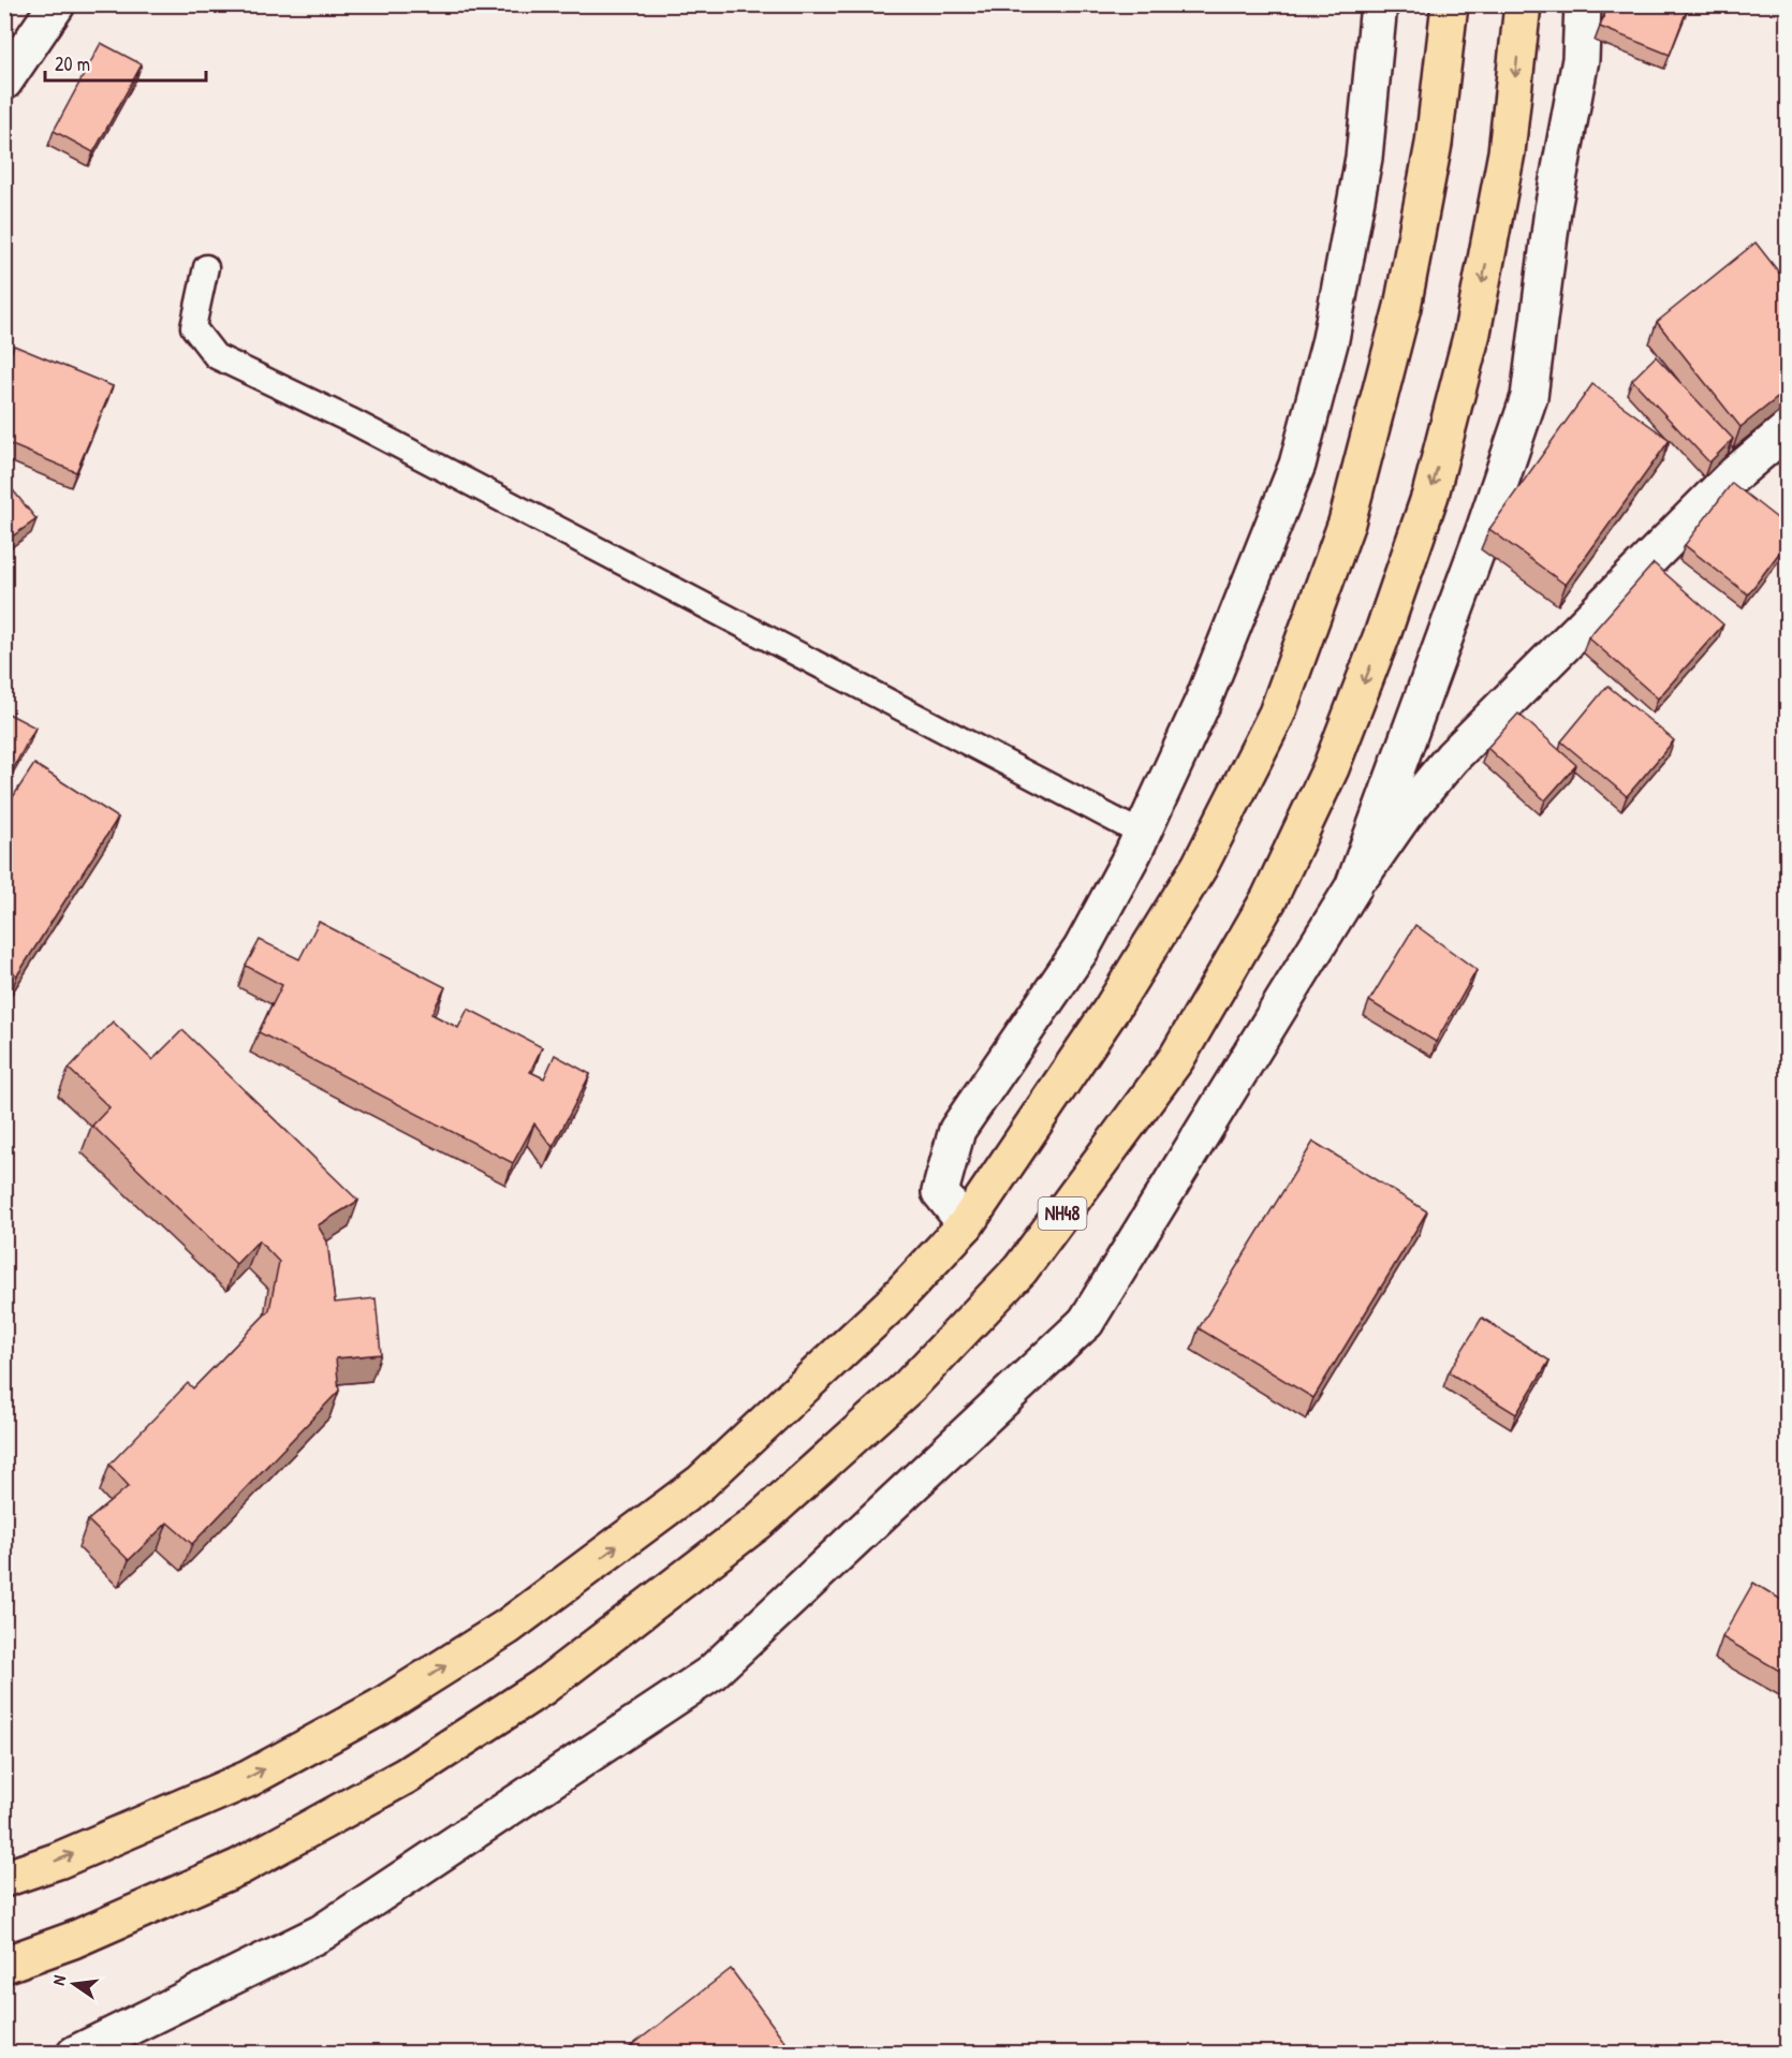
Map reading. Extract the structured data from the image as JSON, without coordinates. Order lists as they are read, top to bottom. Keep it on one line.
{"streets":{"highway":["NH48"]},"scale_bar":"20 m","north":"left"}
